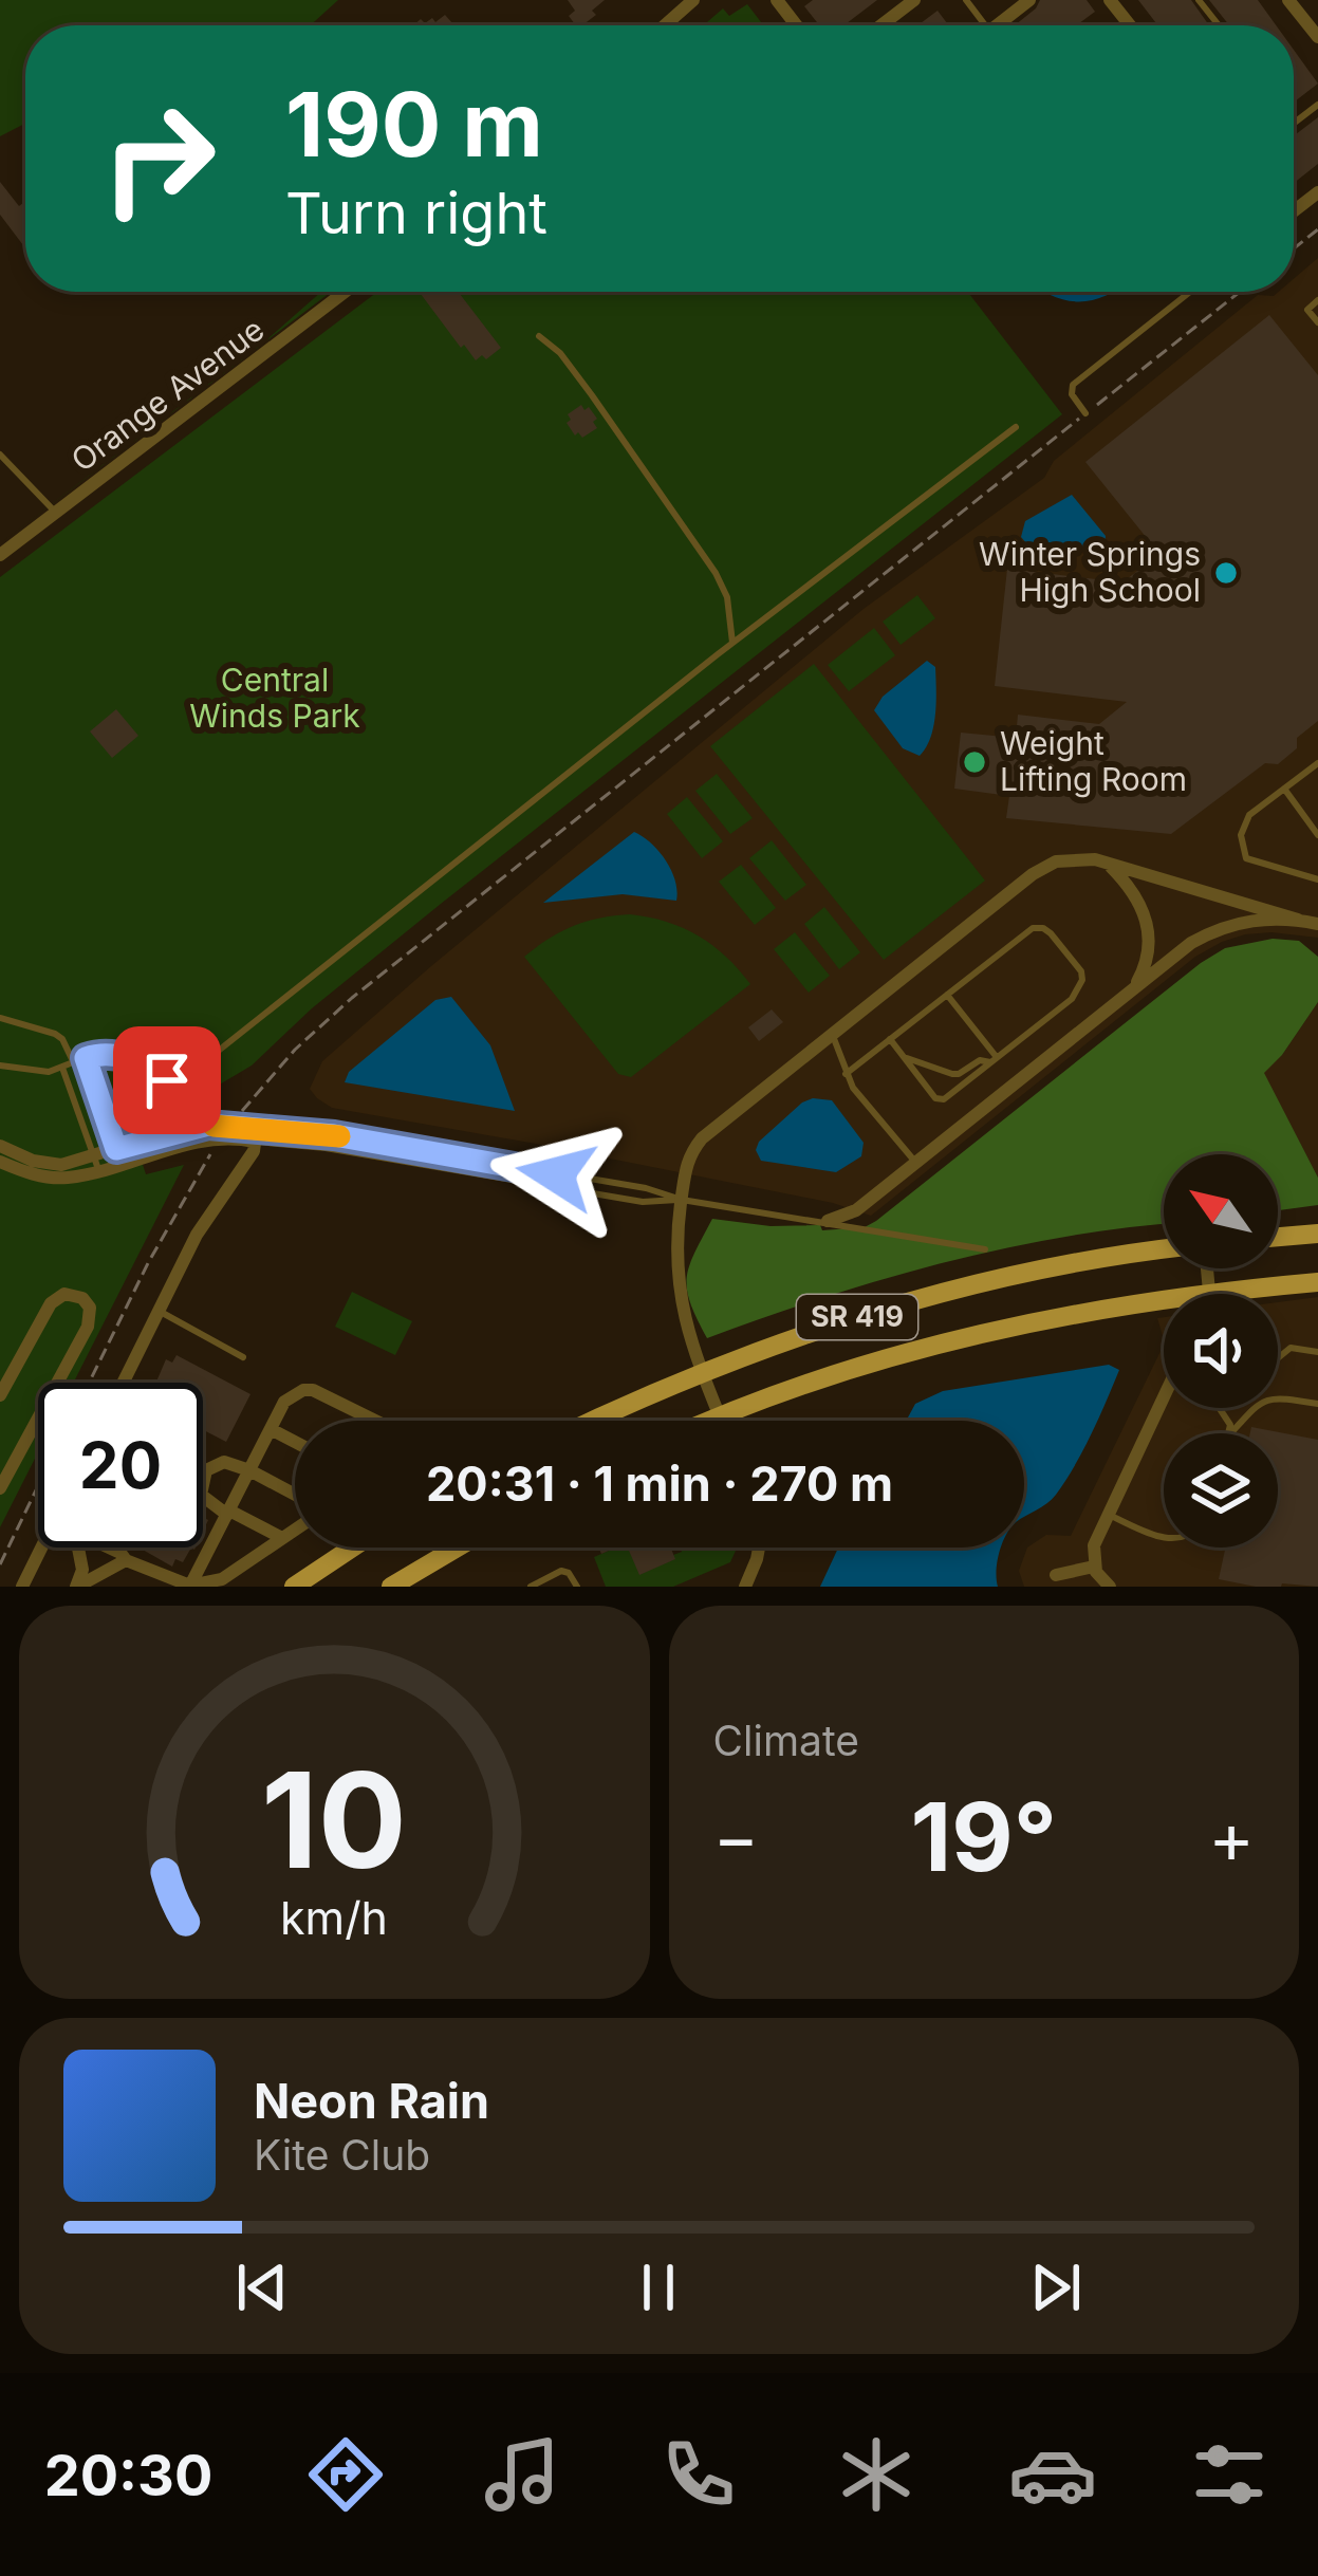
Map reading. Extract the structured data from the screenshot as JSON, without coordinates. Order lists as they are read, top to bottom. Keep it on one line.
{"streets":{"main road":["SR 419"],"street":["Orange Avenue"]},"parks":["Central Winds Park"],"places":["Winter Springs High School","Weight Lifting Room"],"north":"top left","page":{"turn":["190 m","Turn right"],"limit":"20","trip":"20:31 · 1 min · 270 m","tile":"Climate","heat":["−","19°","+"],"song":["Neon Rain","Kite Club"],"tabs":"20:30","gauge":["10","km/h"]}}
